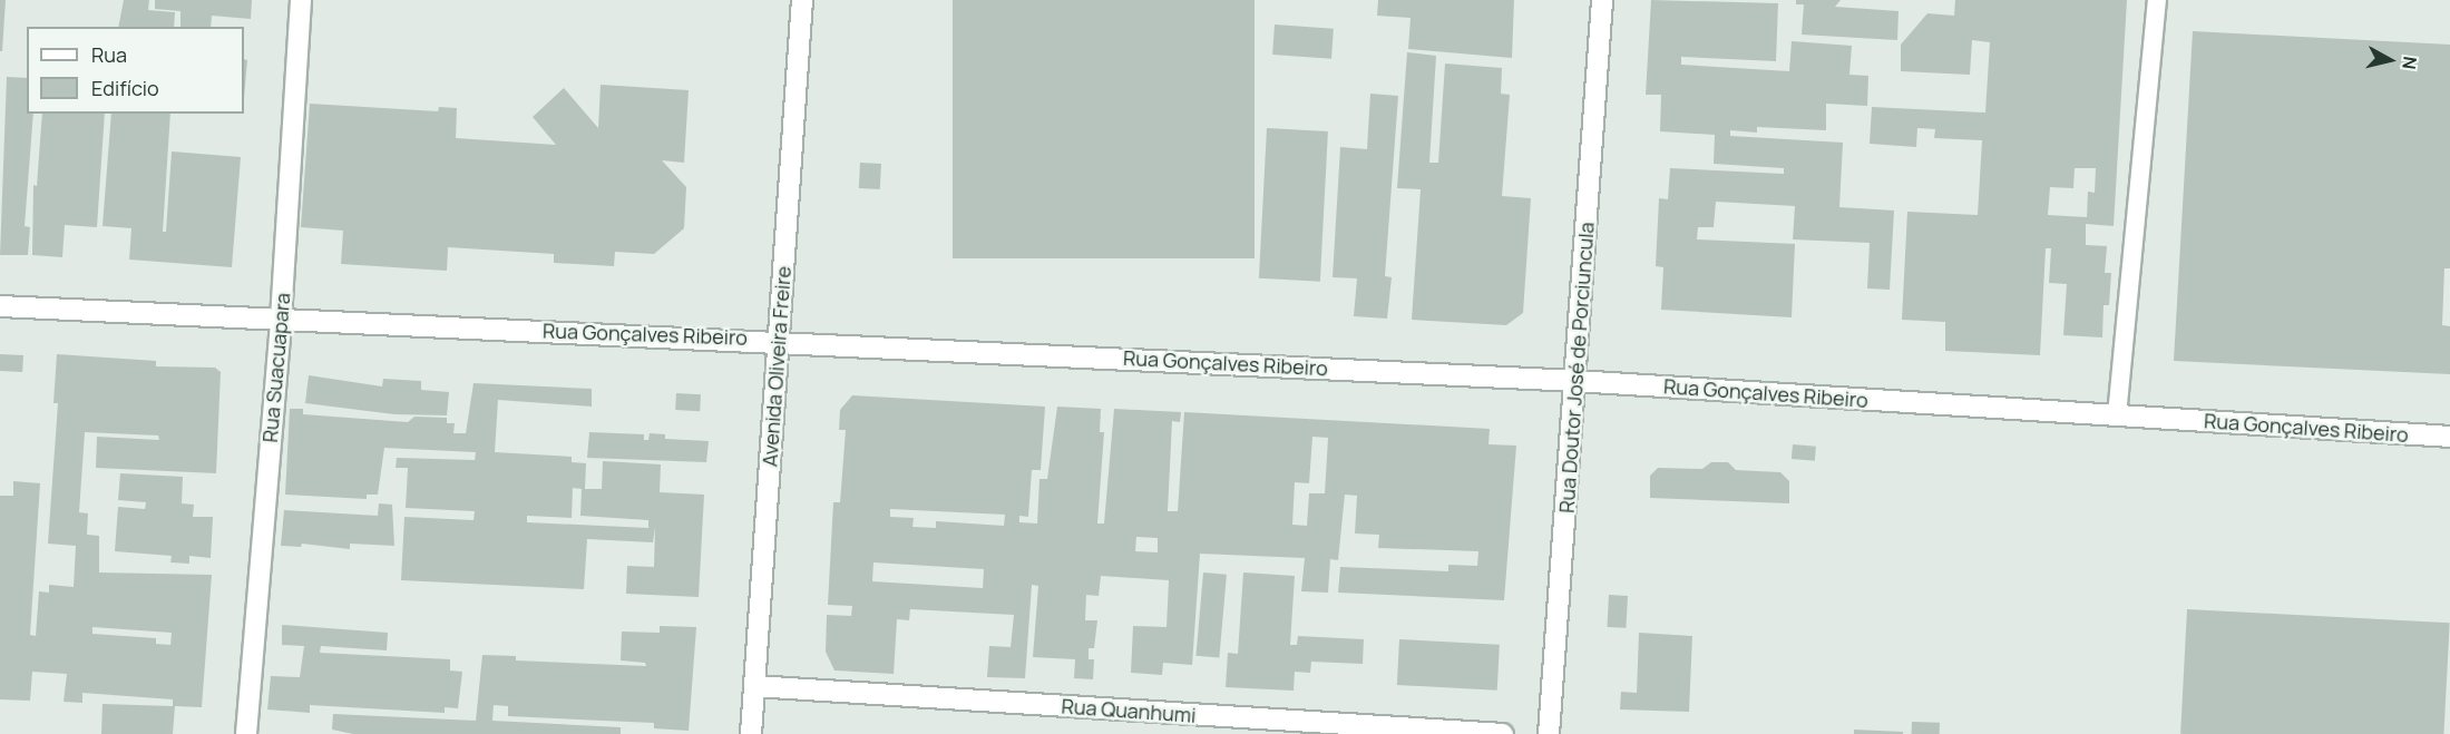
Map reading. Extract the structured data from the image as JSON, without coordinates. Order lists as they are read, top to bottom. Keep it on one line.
{"streets":{"street":["Rua Gonçalves Ribeiro","Avenida Oliveira Freire","Rua Suacuapara","Rua Doutor José de Porciuncula","Rua Quanhumi"]},"crossings":[["Rua Gonçalves Ribeiro","Avenida Oliveira Freire"],["Rua Gonçalves Ribeiro","Rua Suacuapara"],["Rua Gonçalves Ribeiro","Rua Doutor José de Porciuncula"],["Avenida Oliveira Freire","Rua Quanhumi"]],"legend":["Rua","Edifício"],"north":"right"}
